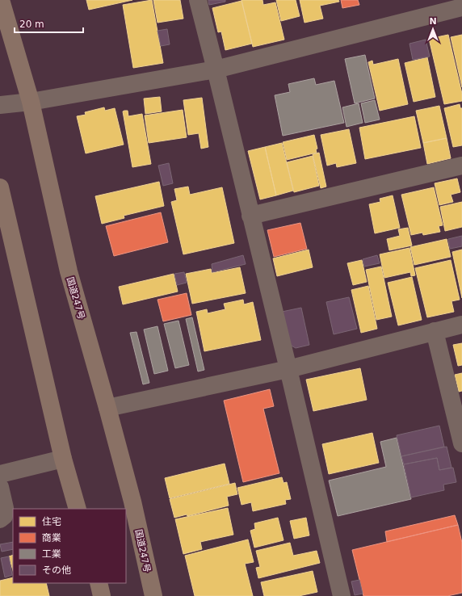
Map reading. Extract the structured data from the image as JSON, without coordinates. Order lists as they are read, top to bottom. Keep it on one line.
{"streets":{"highway":["国道247号"]},"legend":["住宅","商業","工業","その他"],"scale_bar":"20 m","north":"top"}
